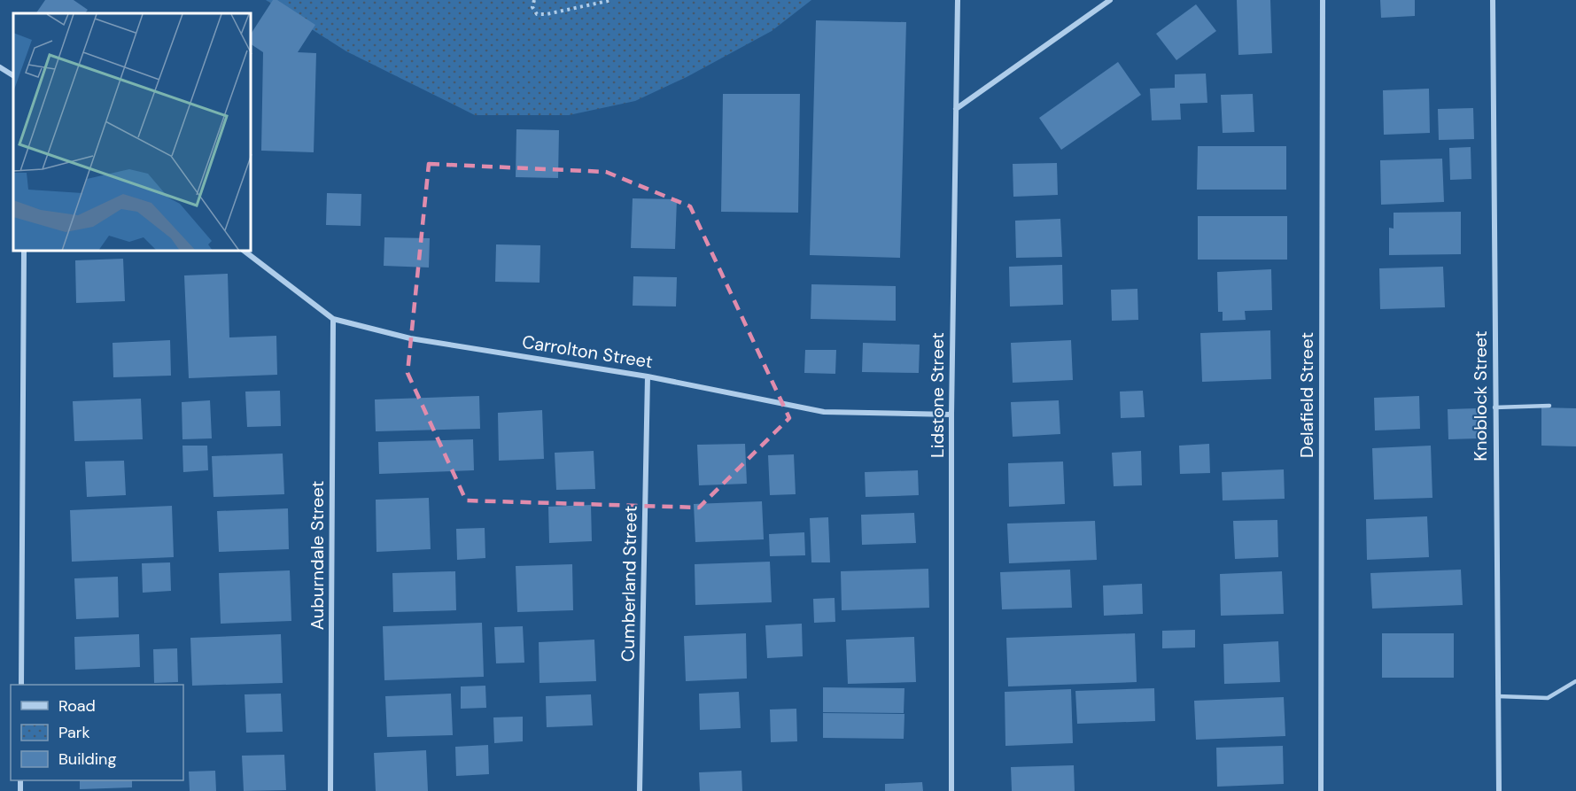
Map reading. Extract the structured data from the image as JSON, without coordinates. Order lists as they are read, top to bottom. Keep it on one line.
{"streets":{"street":["Carrolton Street","Lidstone Street","Delafield Street","Knoblock Street","Auburndale Street","Cumberland Street"]},"crossings":[["Carrolton Street","Lidstone Street"],["Carrolton Street","Auburndale Street"],["Carrolton Street","Cumberland Street"]],"legend":["Road","Park","Building"]}
